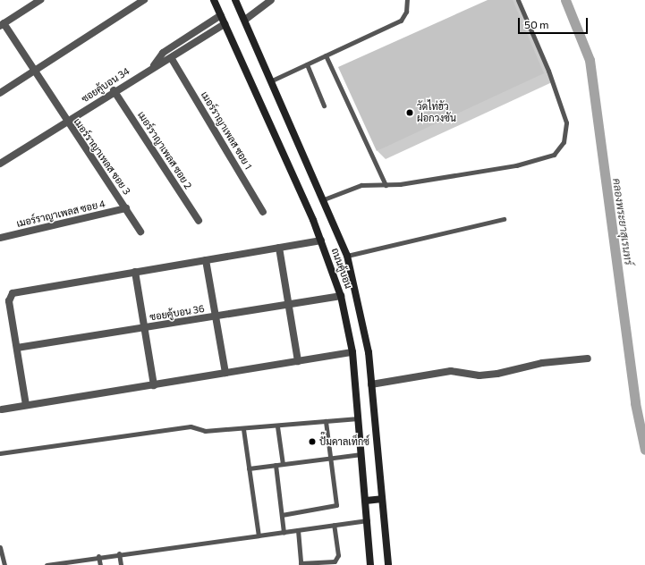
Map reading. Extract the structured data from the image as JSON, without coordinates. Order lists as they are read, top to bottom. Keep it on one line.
{"streets":{"main road":["ถนนคู้บอน"],"street":["ซอยคู้บอน 34","เมอร์ราญาเพลส ซอย 1","เมอร์ราญาเพลส ซอย 2","เมอร์ราญาเพลส ซอย 3","เมอร์ราญาเพลส ซอย 4","ซอยคู้บอน 36"]},"crossings":[["ซอยคู้บอน 34","เมอร์ราญาเพลส ซอย 1"],["ซอยคู้บอน 34","เมอร์ราญาเพลส ซอย 2"],["ซอยคู้บอน 34","เมอร์ราญาเพลส ซอย 3"],["ซอยคู้บอน 34","ถนนคู้บอน"],["เมอร์ราญาเพลส ซอย 3","เมอร์ราญาเพลส ซอย 4"],["ถนนคู้บอน","ซอยคู้บอน 36"]],"water":["คลองพระยาสุเรนทร์"],"places":["วัดไท่ฮัว ฝอกวงซัน","ปั๊มคาลเท็กซ์"],"scale_bar":"50 m"}
